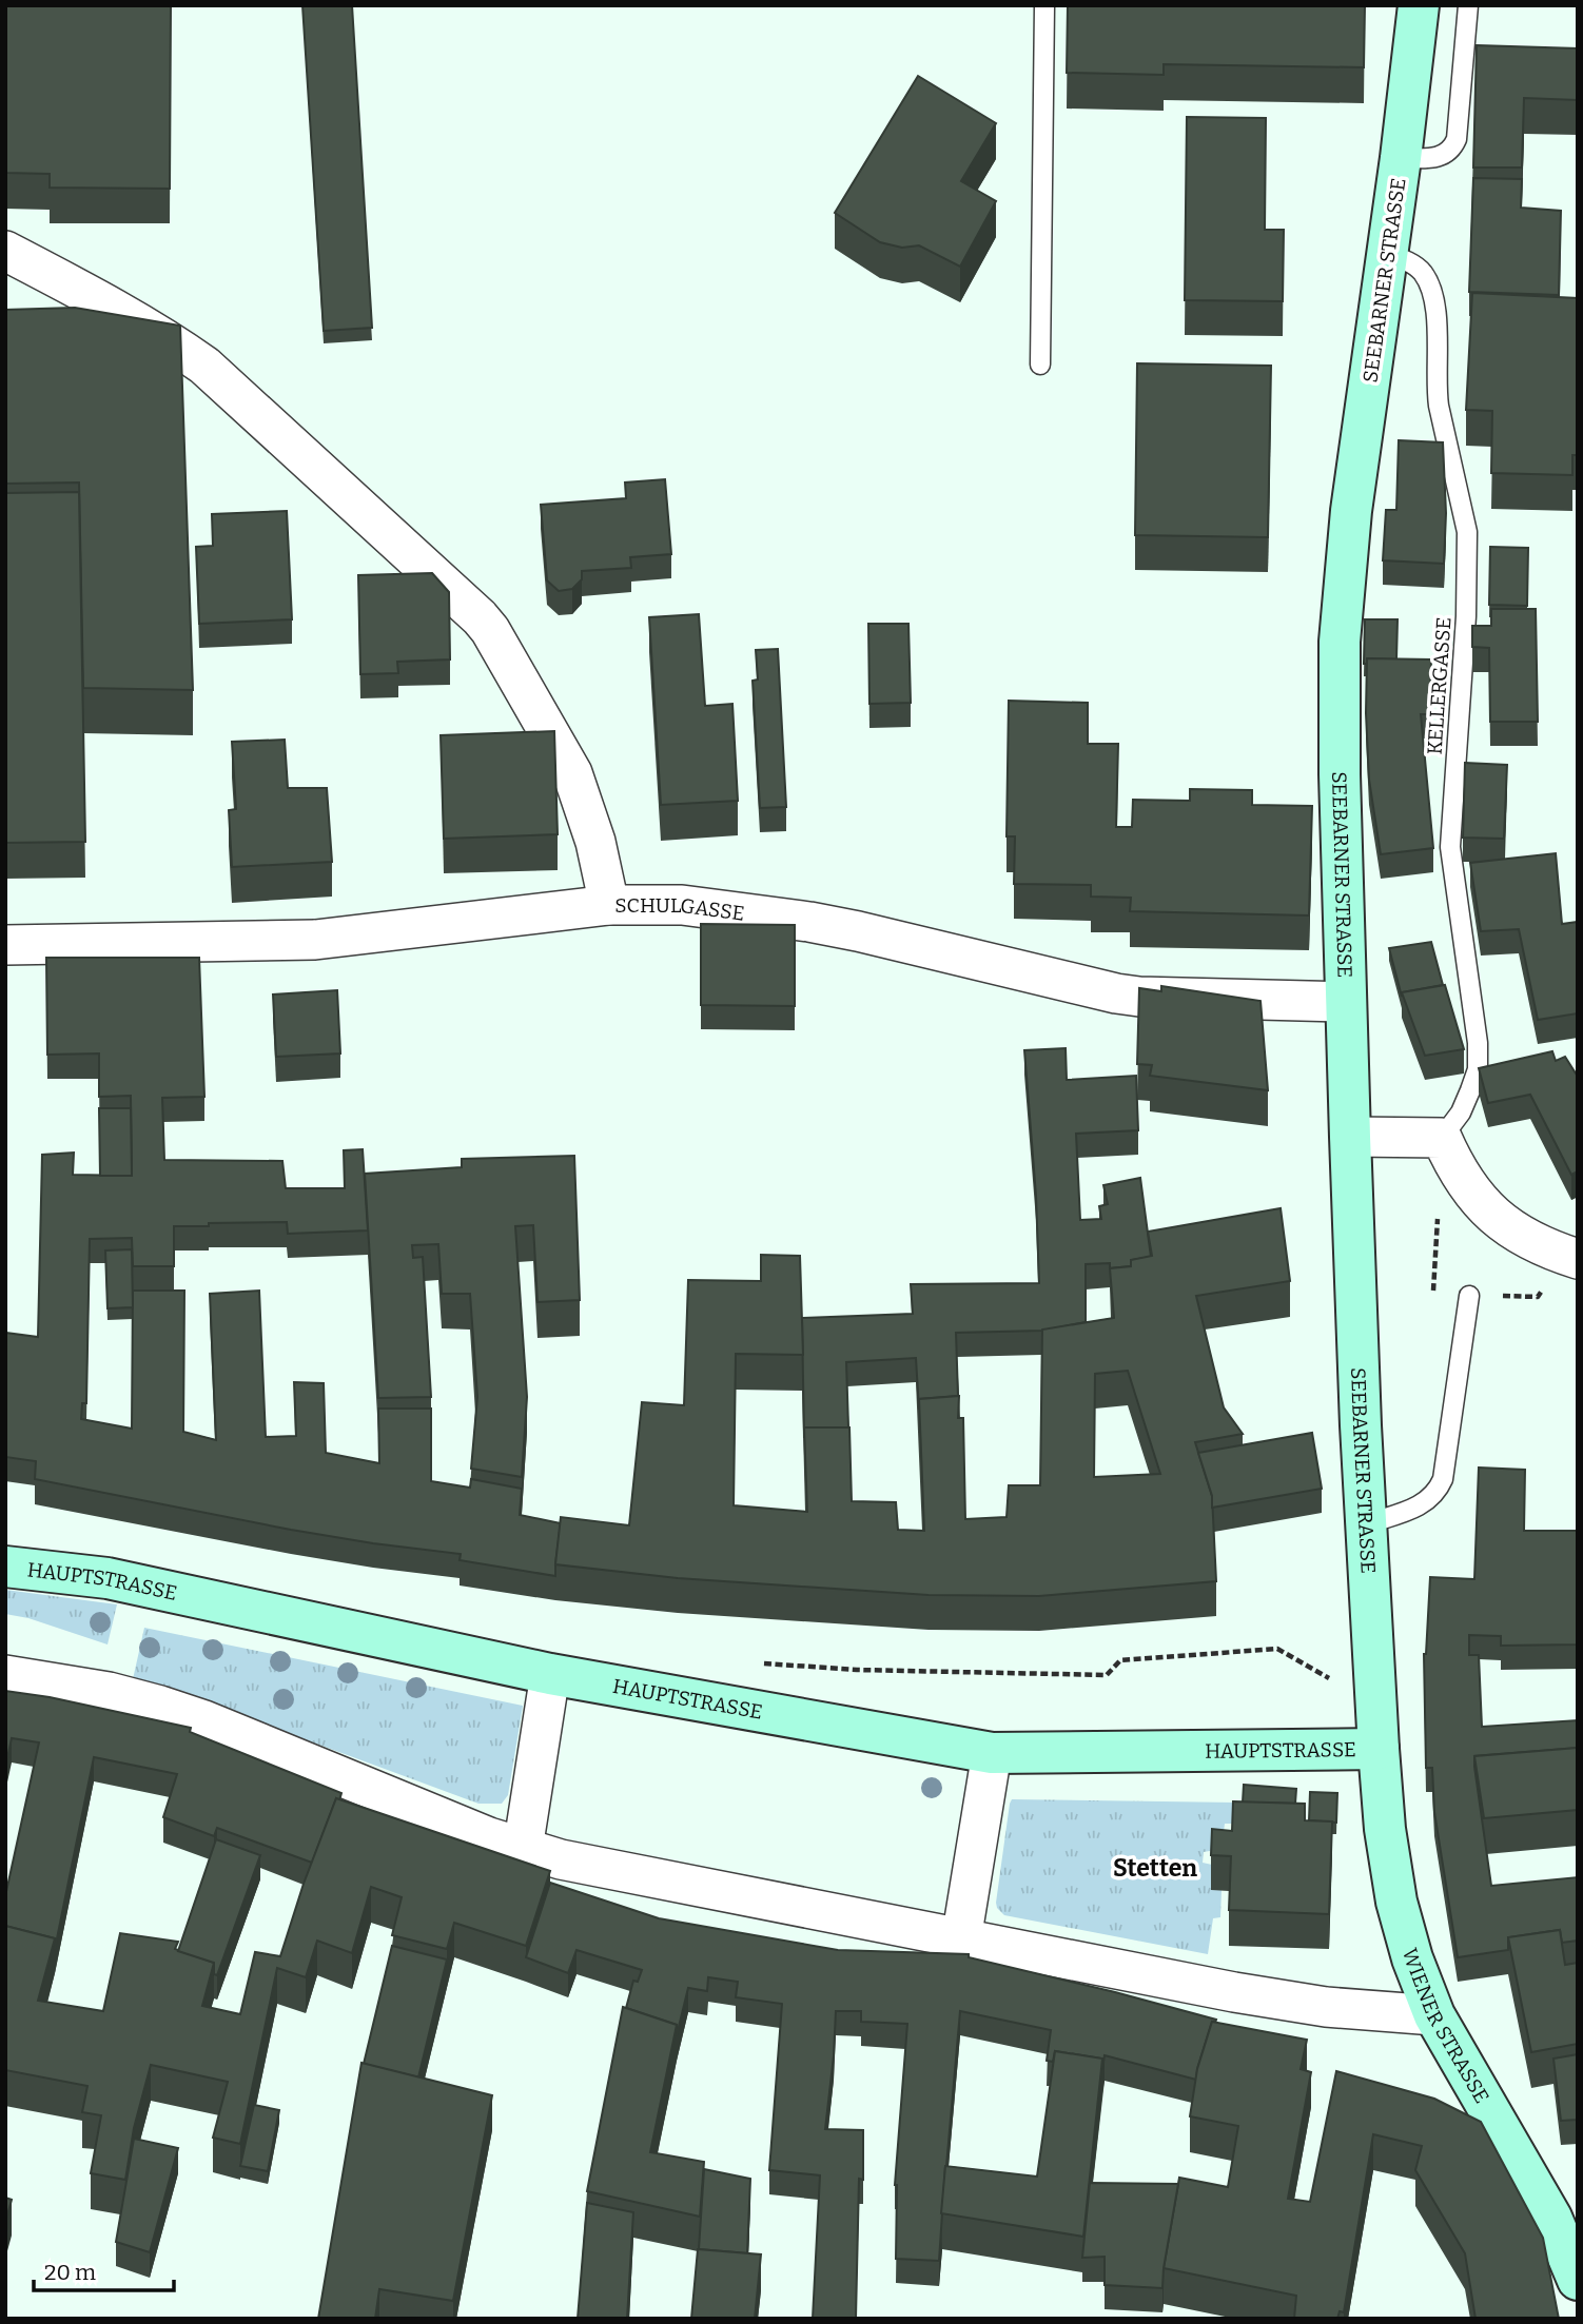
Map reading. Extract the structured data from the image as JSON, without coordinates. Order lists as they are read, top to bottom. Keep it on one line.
{"streets":{"main road":["SEEBARNER STRASSE","HAUPTSTRASSE","WIENER STRASSE"],"street":["SCHULGASSE"],"lane":["KELLERGASSE"]},"crossings":[["SEEBARNER STRASSE","KELLERGASSE"],["SEEBARNER STRASSE","SCHULGASSE"],["SEEBARNER STRASSE","HAUPTSTRASSE"],["SEEBARNER STRASSE","WIENER STRASSE"],["HAUPTSTRASSE","WIENER STRASSE"]],"districts":["Stetten"],"scale_bar":"20 m"}
